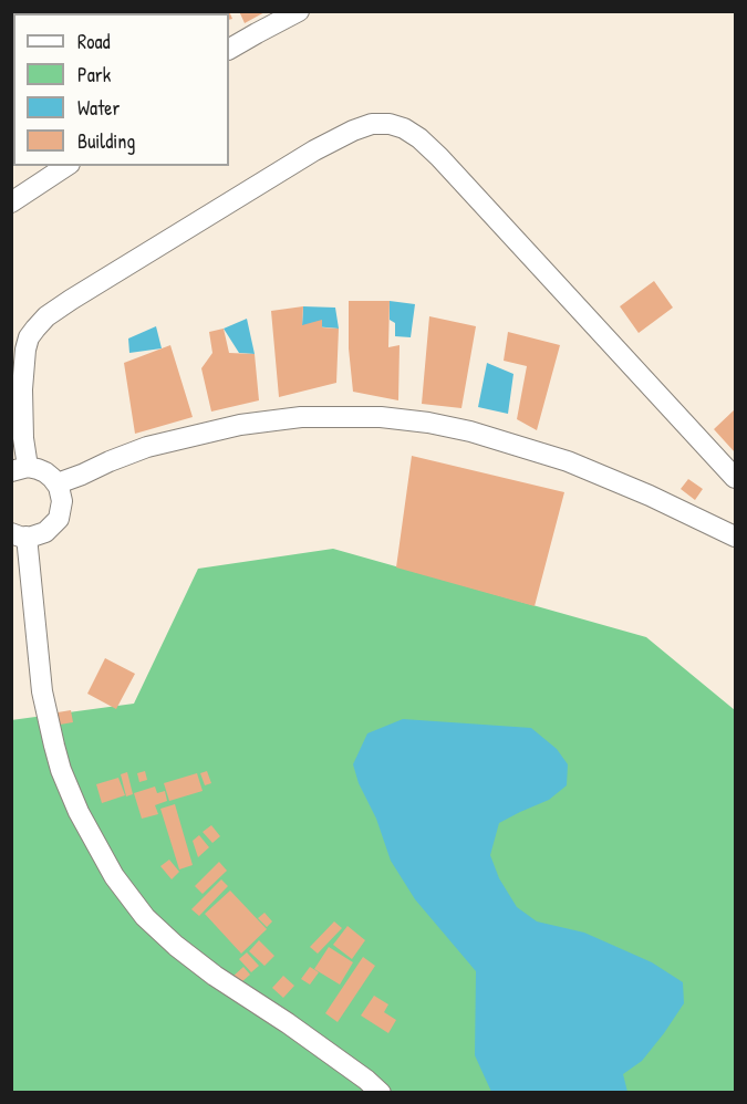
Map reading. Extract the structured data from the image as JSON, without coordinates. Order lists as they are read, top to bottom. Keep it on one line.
{"legend":["Road","Park","Water","Building"]}
